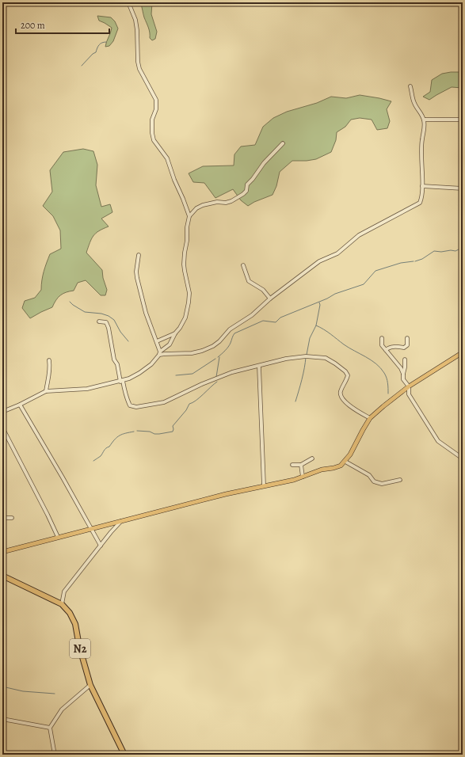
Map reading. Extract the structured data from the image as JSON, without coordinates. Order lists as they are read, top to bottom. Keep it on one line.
{"streets":{"highway":["N2"]},"scale_bar":"200 m"}
